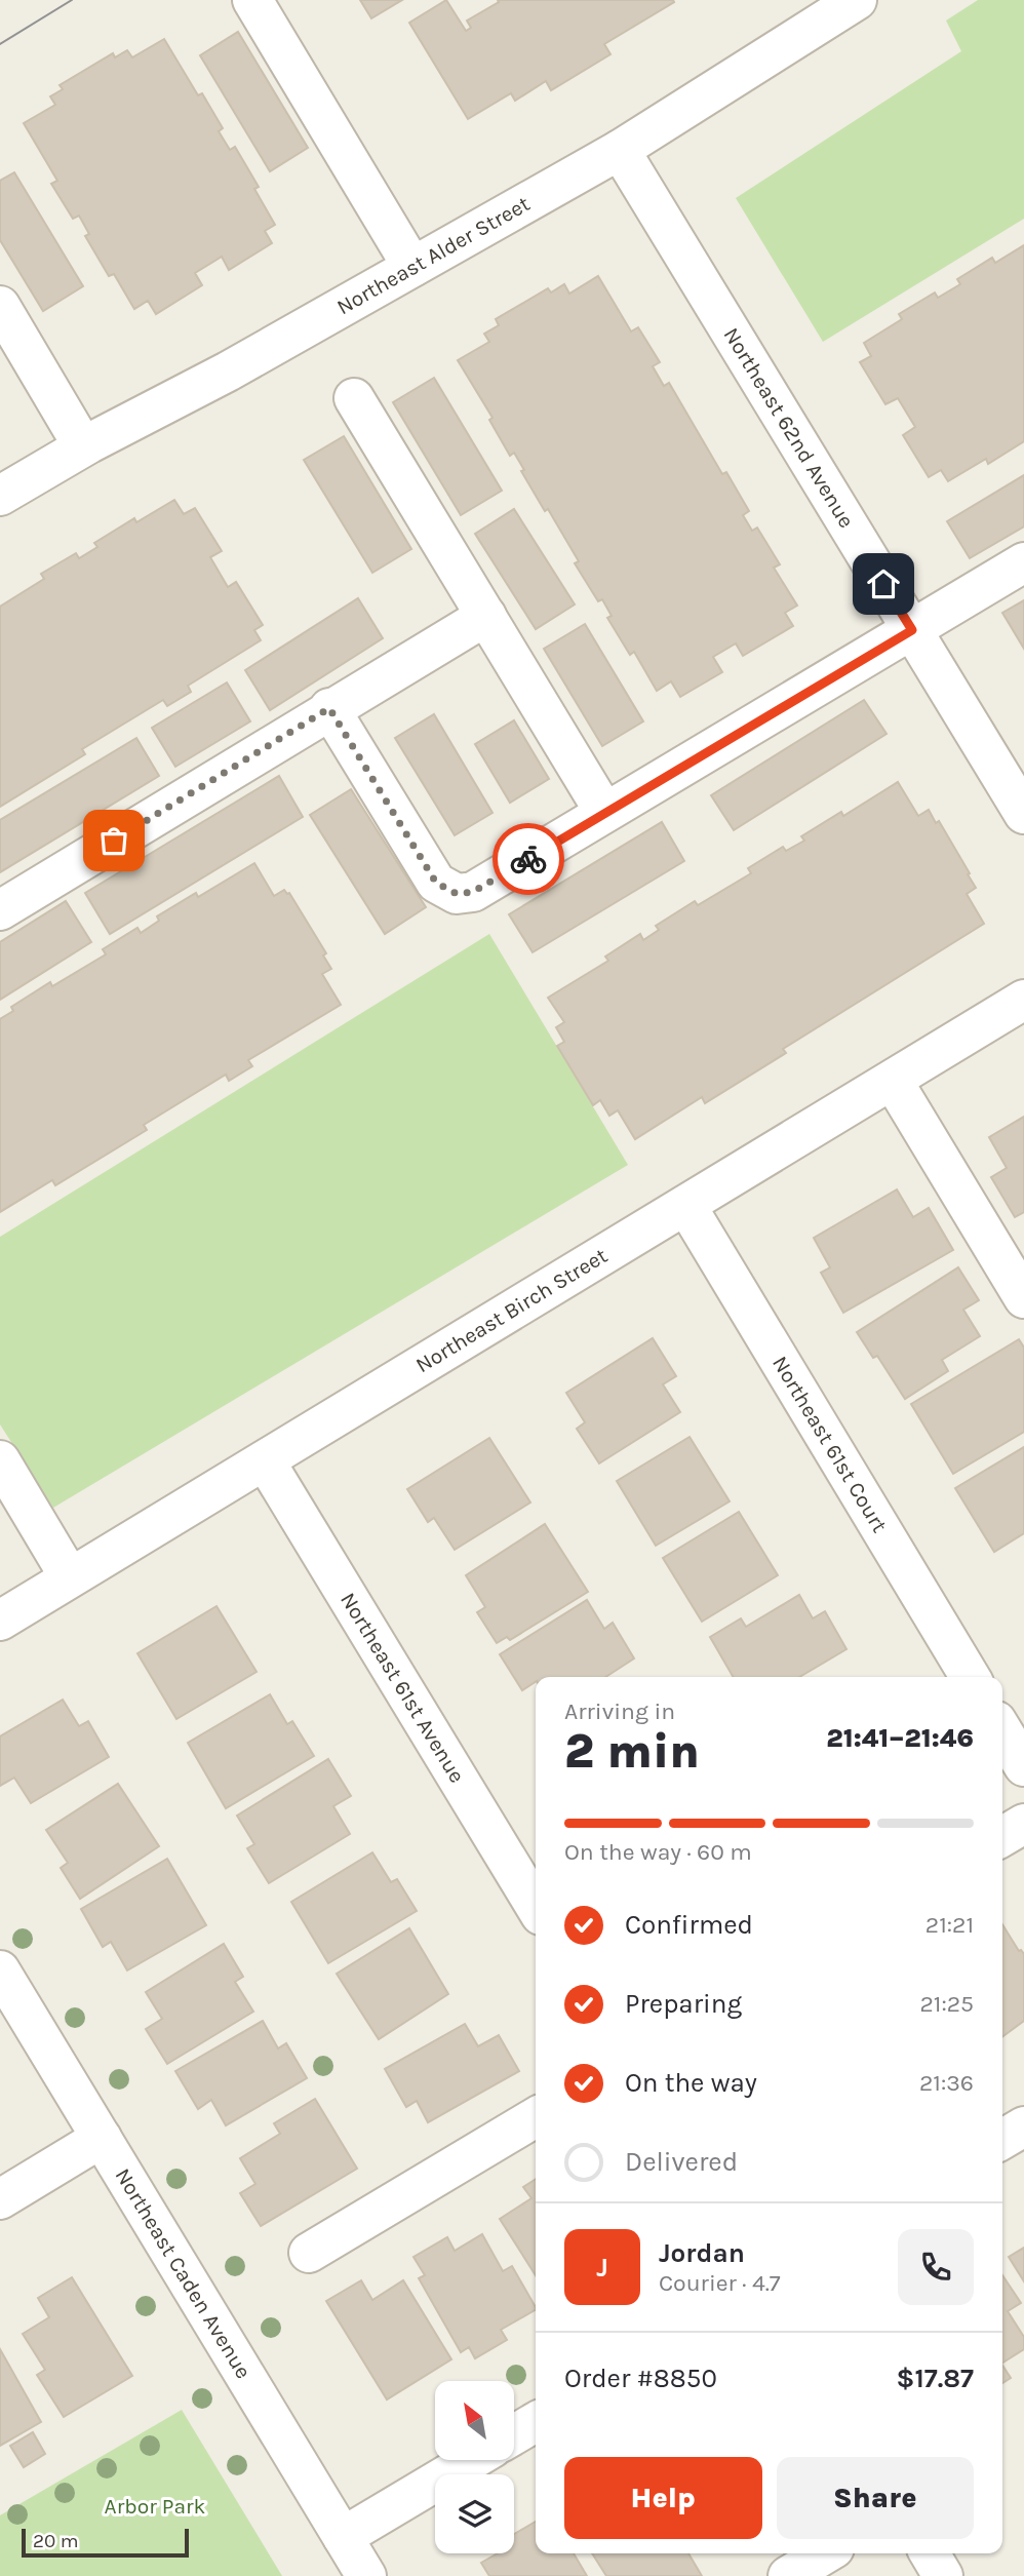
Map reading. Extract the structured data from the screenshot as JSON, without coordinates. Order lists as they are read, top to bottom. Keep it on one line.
{"streets":{"street":["Northeast Alder Street","Northeast 62nd Avenue","Northeast Birch Street","Northeast 61st Court","Northeast 61st Avenue","Northeast Caden Avenue"]},"crossings":[["Northeast Alder Street","Northeast 62nd Avenue"],["Northeast Birch Street","Northeast 61st Court"],["Northeast Birch Street","Northeast 61st Avenue"]],"parks":["Arbor Park"],"scale_bar":"20 m","north":"top left","page":{"heading":["2 min","Arriving in","21:41–21:46"],"panel":["Jordan","Courier · 4.7","Order #8850","$17.87"],"bar":"On the way · 60 m","list":[["Confirmed","21:21"],["Preparing","21:25"],["On the way","21:36"],"Delivered"],"round":"J","buttons":["Help","Share"],"scale":"20 m"}}
